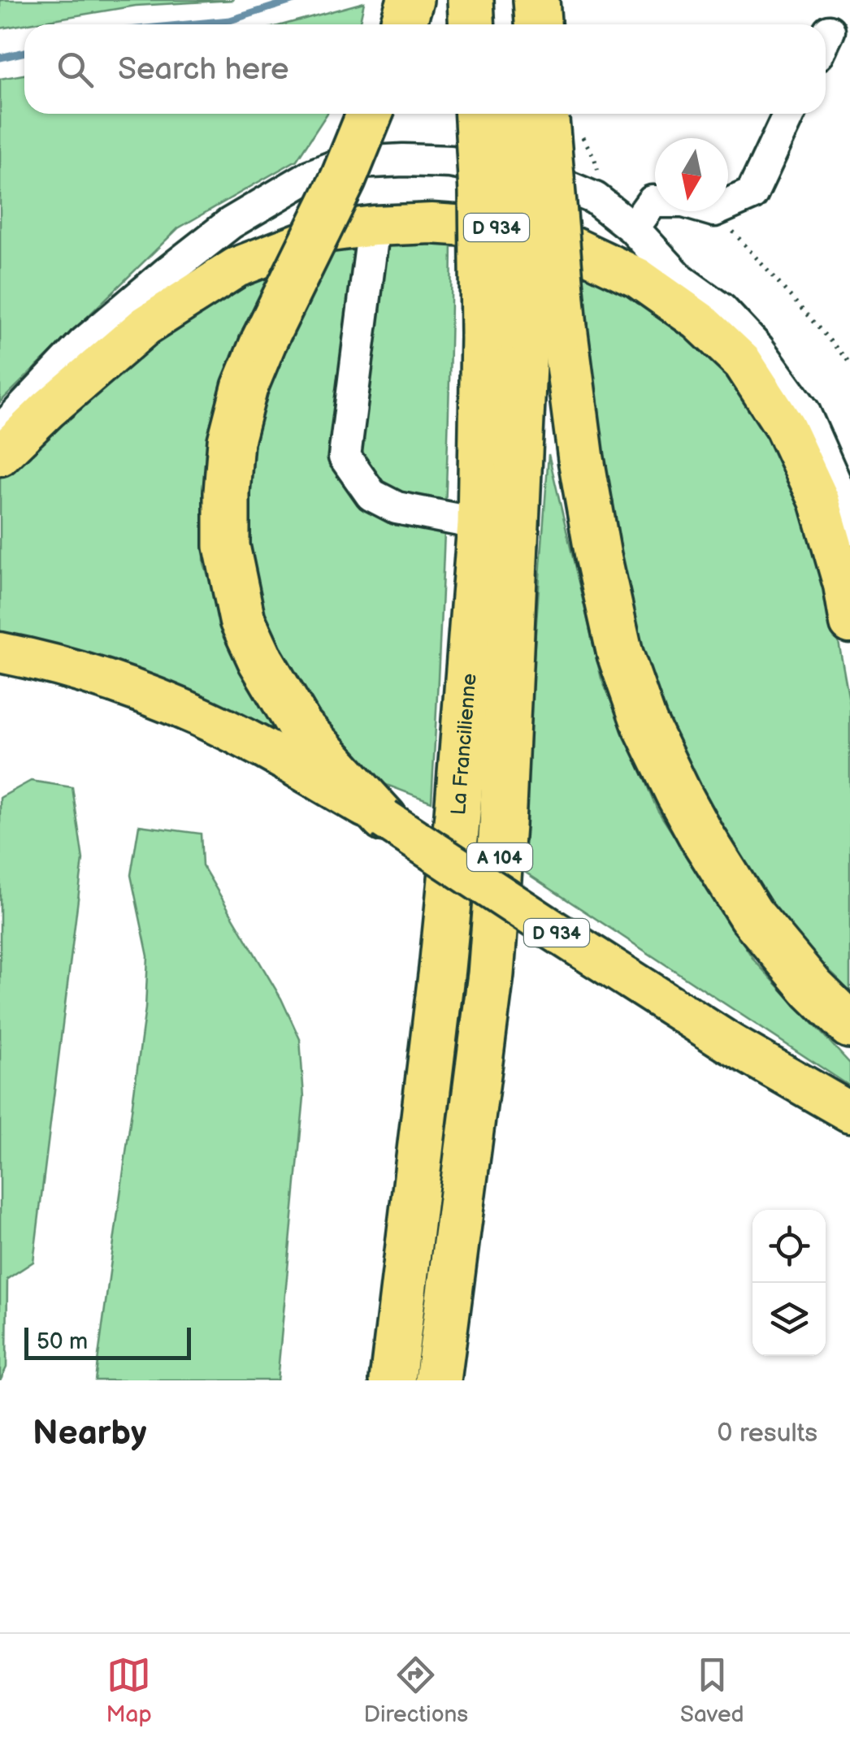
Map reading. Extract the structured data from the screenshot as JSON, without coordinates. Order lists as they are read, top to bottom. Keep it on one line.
{"streets":{"highway":["La Francilienne","A 104"],"main road":["D 934"]},"scale_bar":"50 m","north":"bottom","page":{"search":"Search here","scale":"50 m","heading":["Nearby","0 results"],"nav":["Map","Directions","Saved"]}}
